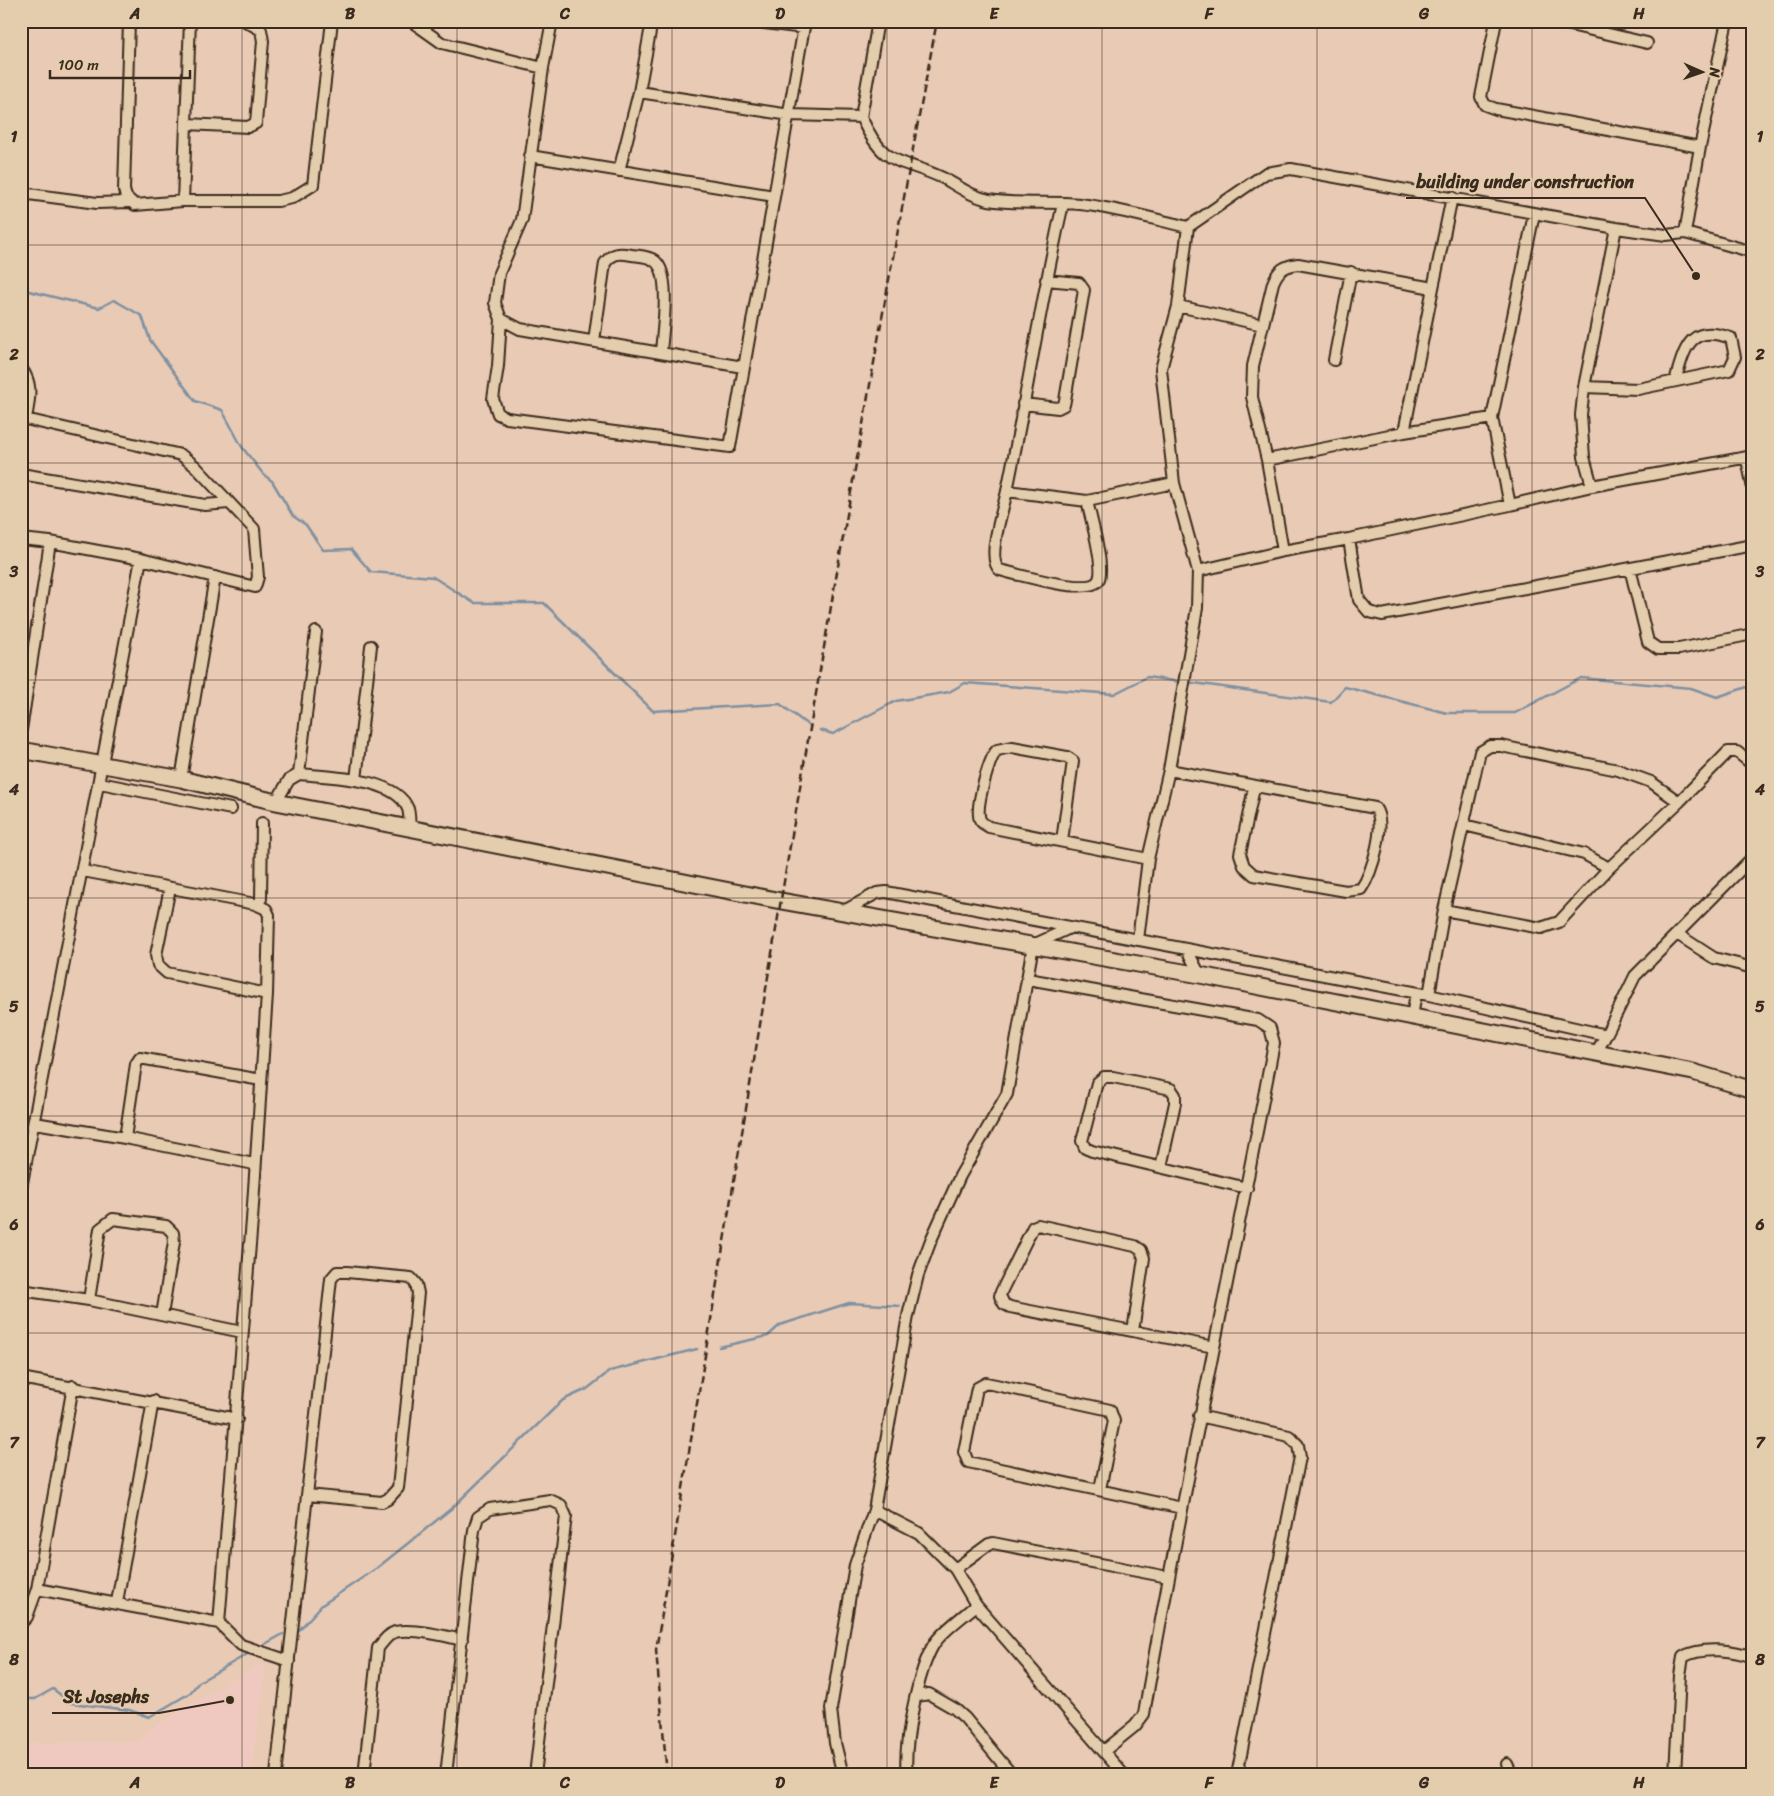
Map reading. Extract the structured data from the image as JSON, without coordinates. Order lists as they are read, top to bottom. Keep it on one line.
{"places":["building under construction","St Josephs"],"scale_bar":"100 m","north":"right","grid":{"columns":["A","B","C","D","E","F","G","H"],"rows":["1","2","3","4","5","6","7","8"]}}
